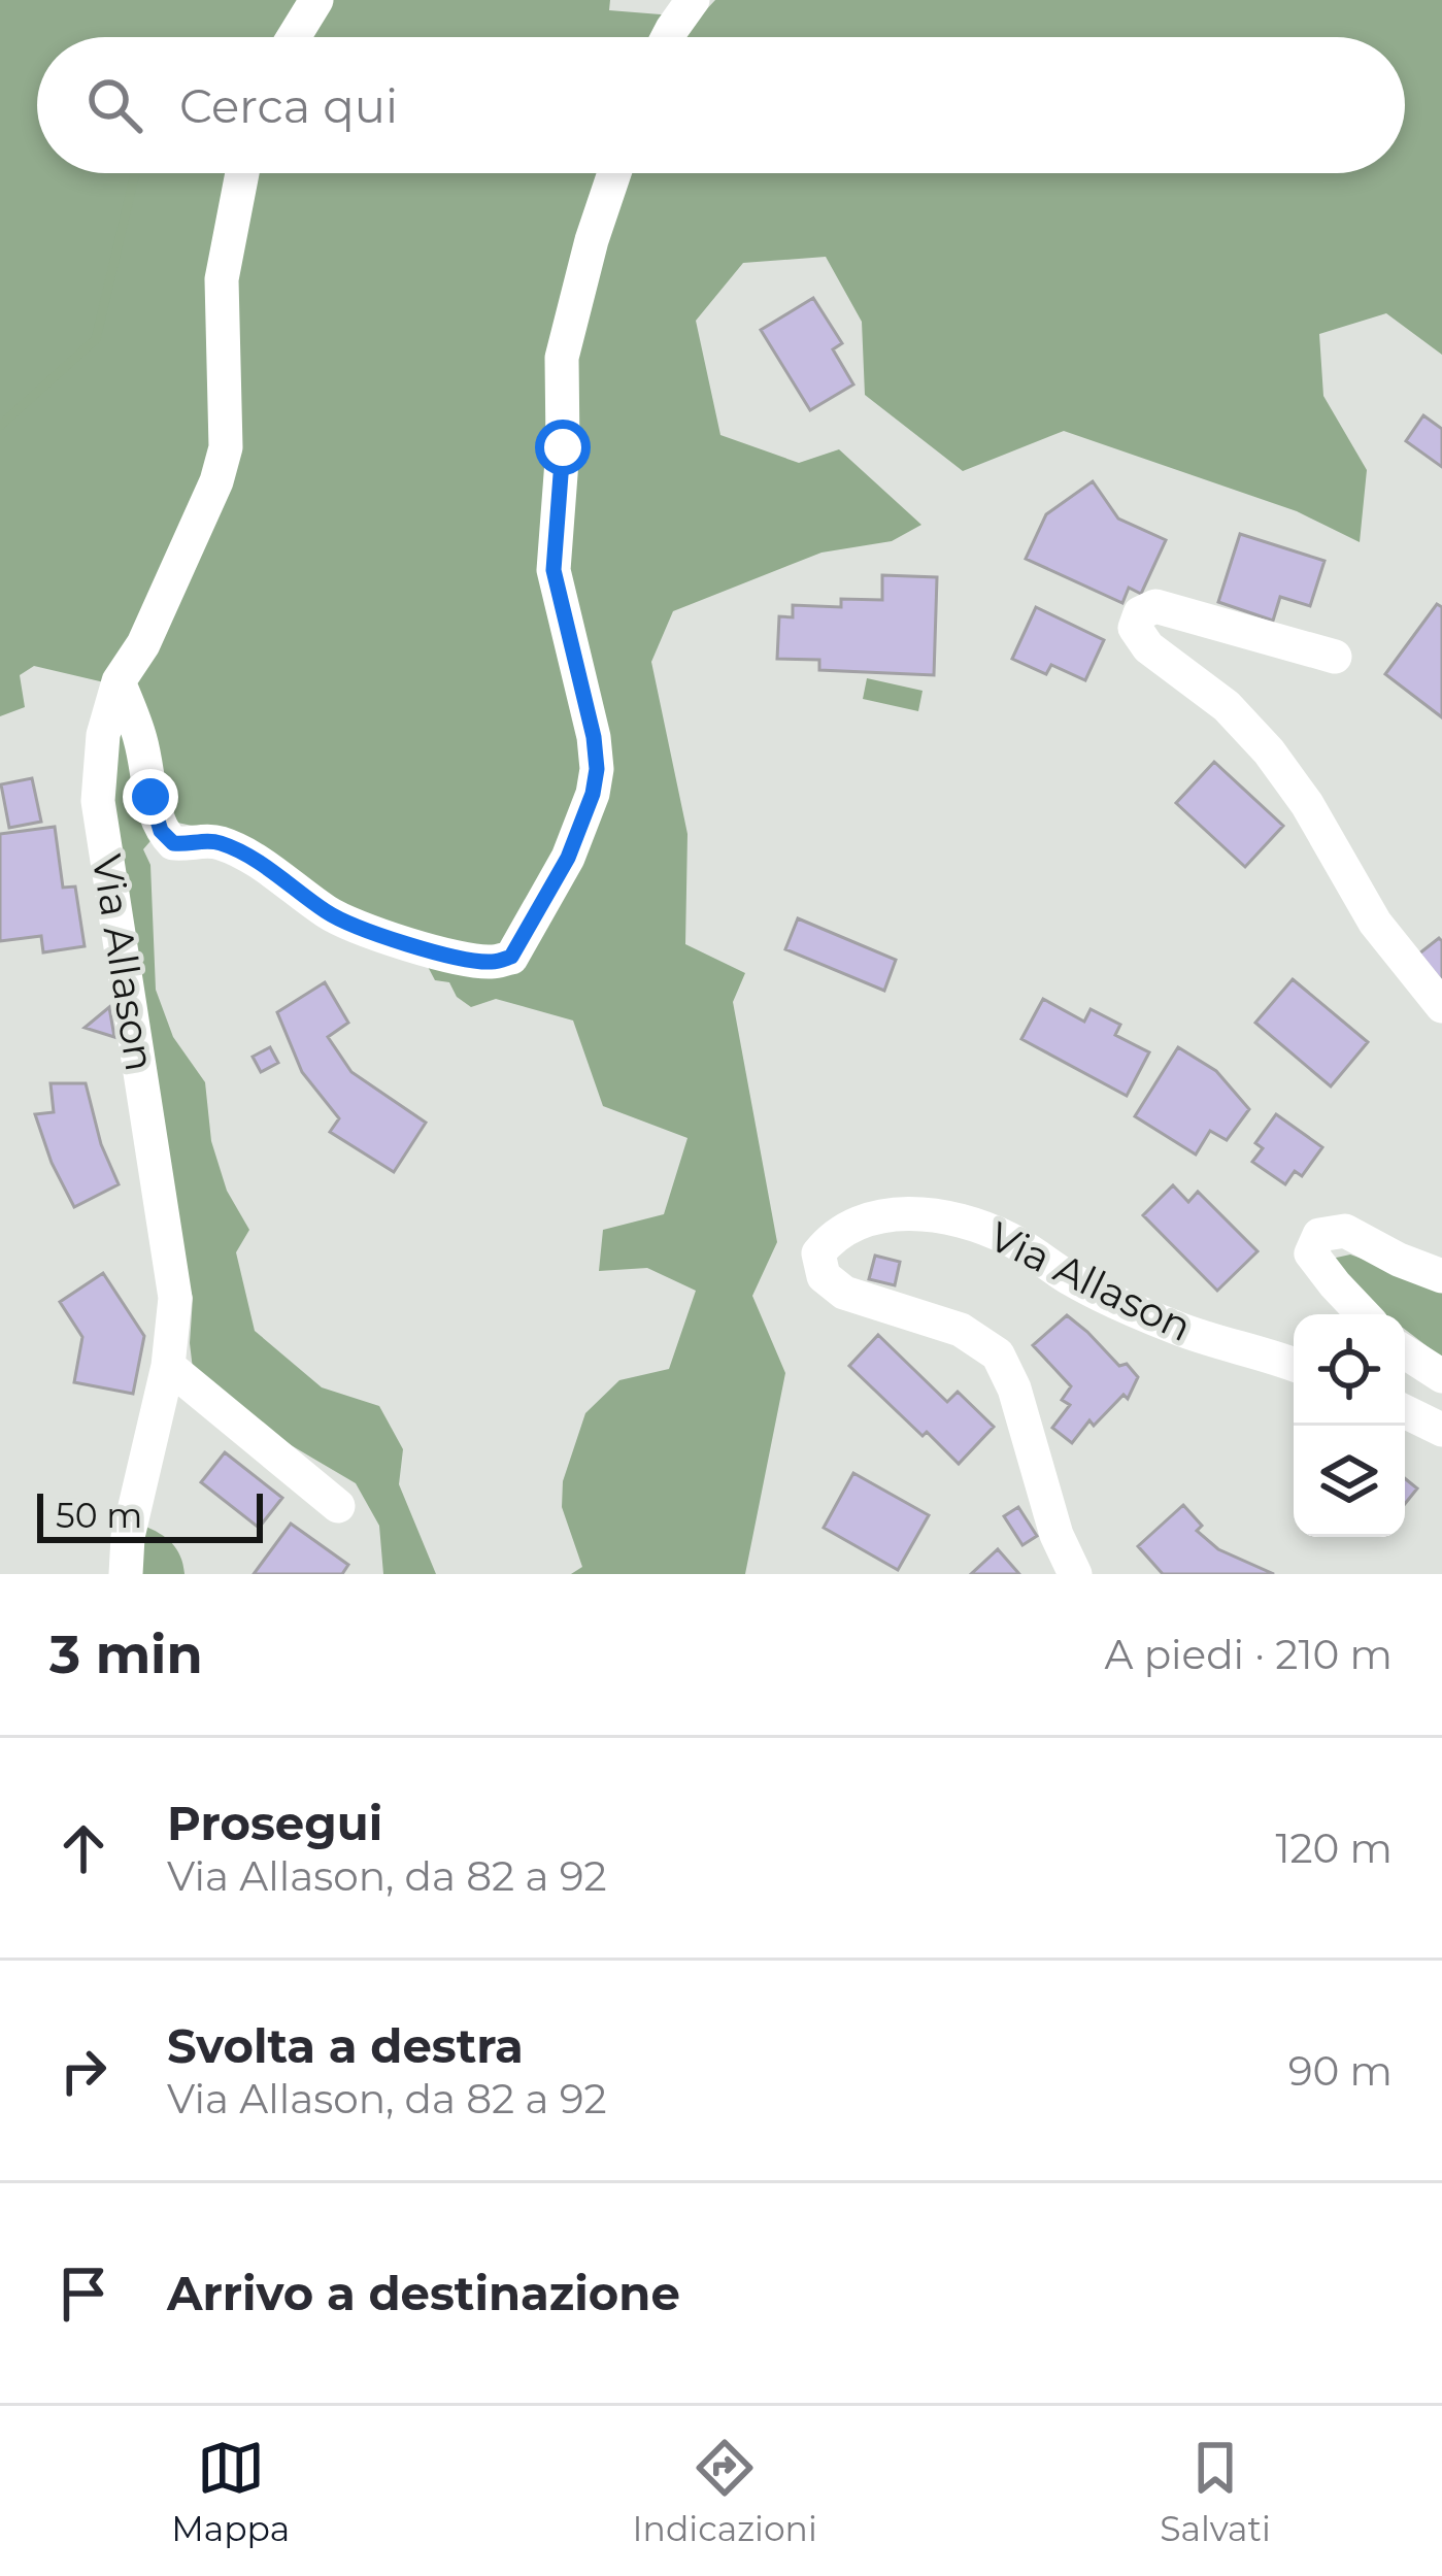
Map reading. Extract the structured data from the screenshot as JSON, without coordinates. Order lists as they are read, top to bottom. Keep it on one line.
{"streets":{"street":["Via Allason"]},"scale_bar":"50 m","page":{"search":"Cerca qui","scale":"50 m","heading":["3 min","A piedi · 210 m"],"list":[["Prosegui","Via Allason, da 82 a 92","120 m"],["Svolta a destra","Via Allason, da 82 a 92","90 m"],"Arrivo a destinazione"],"nav":["Mappa","Indicazioni","Salvati"]}}
